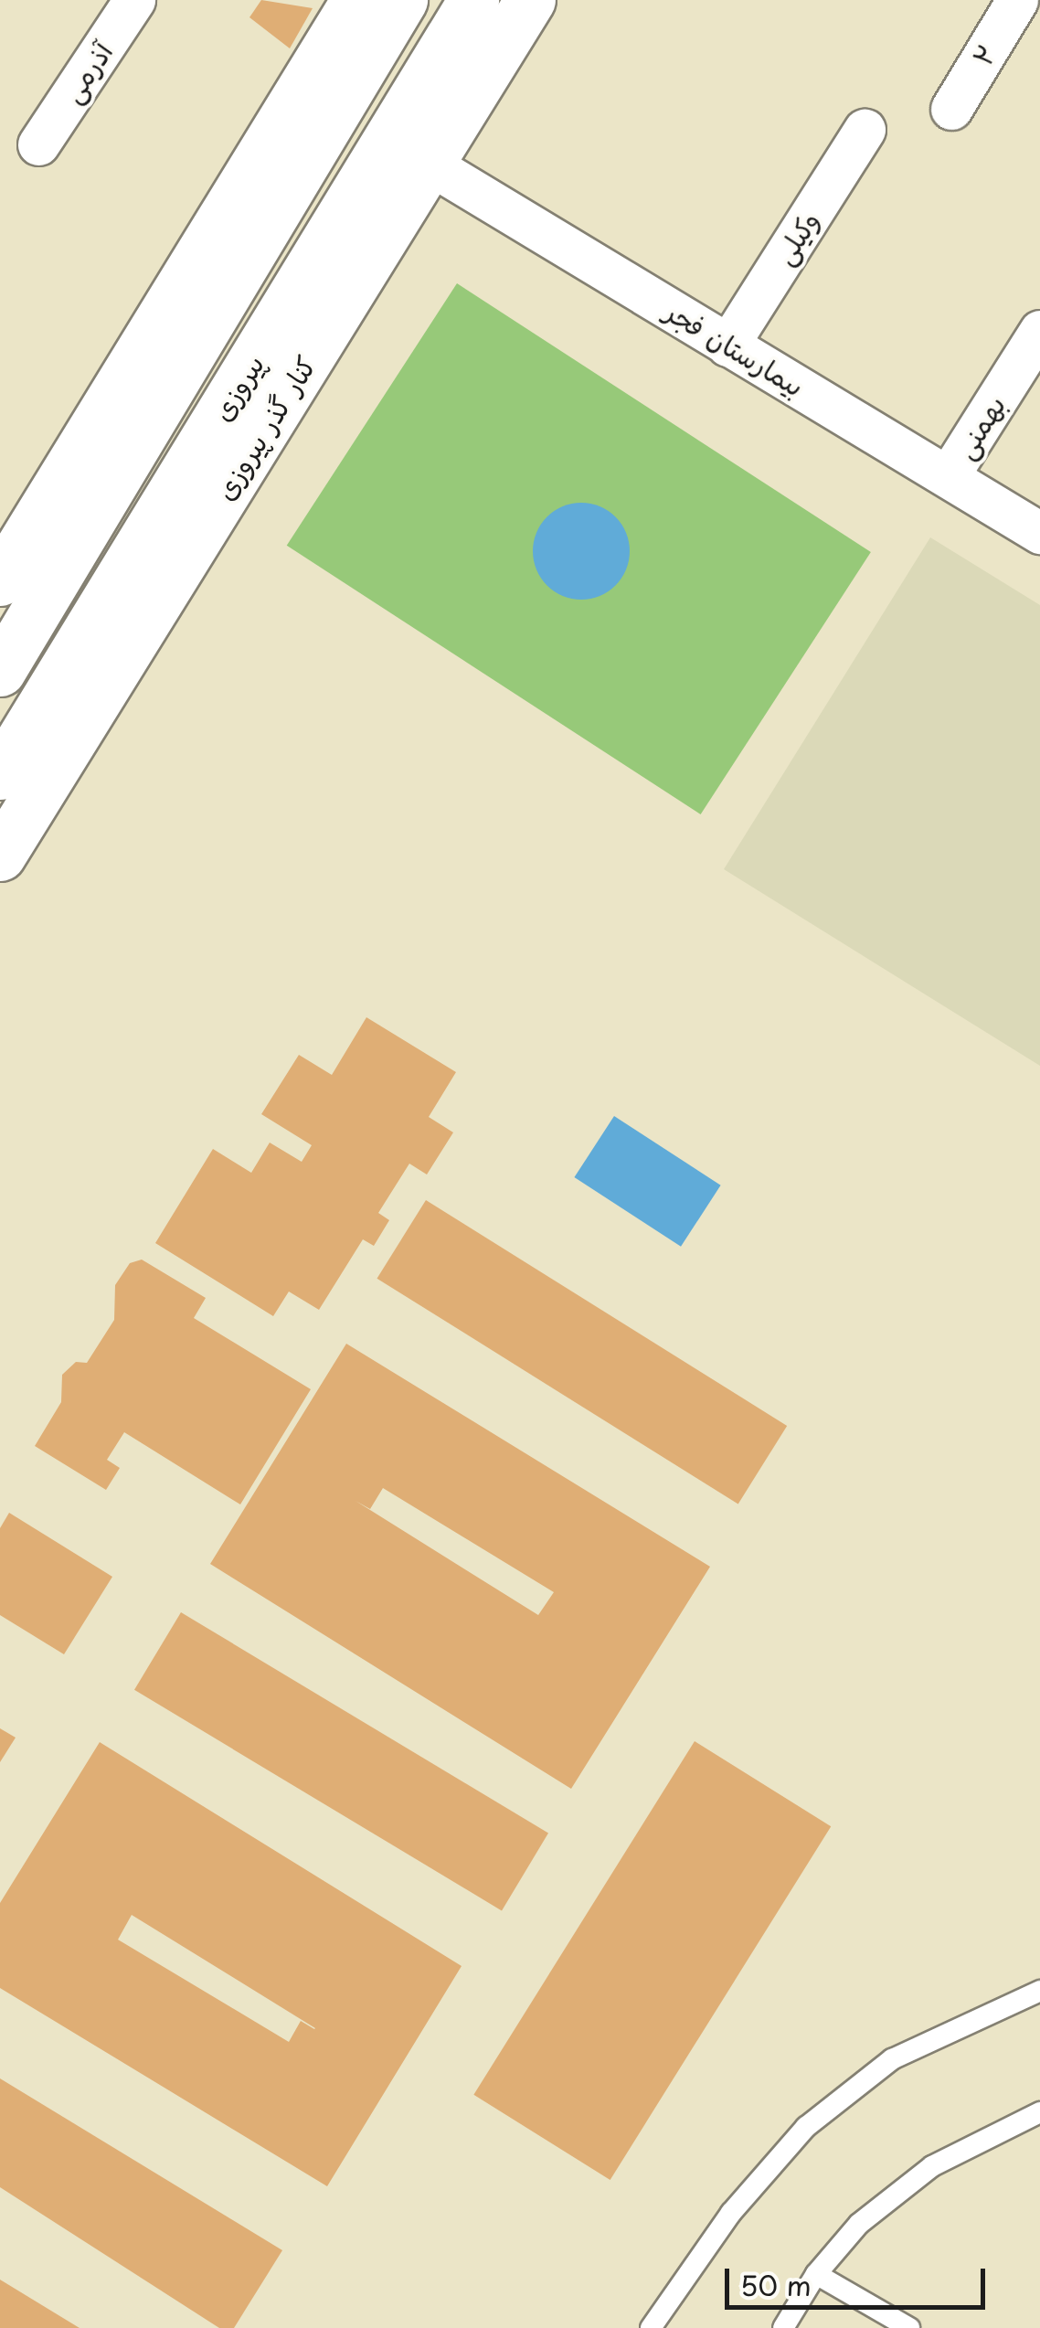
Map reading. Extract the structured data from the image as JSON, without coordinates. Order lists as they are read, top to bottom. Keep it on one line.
{"streets":{"main road":["پیروزی","کنار گذر پیروزی"],"street":["۲","آذرمی","وکیلی","بیمارستان فجر","بهمنی"]},"crossings":[["وکیلی","بیمارستان فجر"],["بیمارستان فجر","پیروزی"],["بیمارستان فجر","بهمنی"],["بیمارستان فجر","کنار گذر پیروزی"],["پیروزی","کنار گذر پیروزی"]],"scale_bar":"50 m"}
